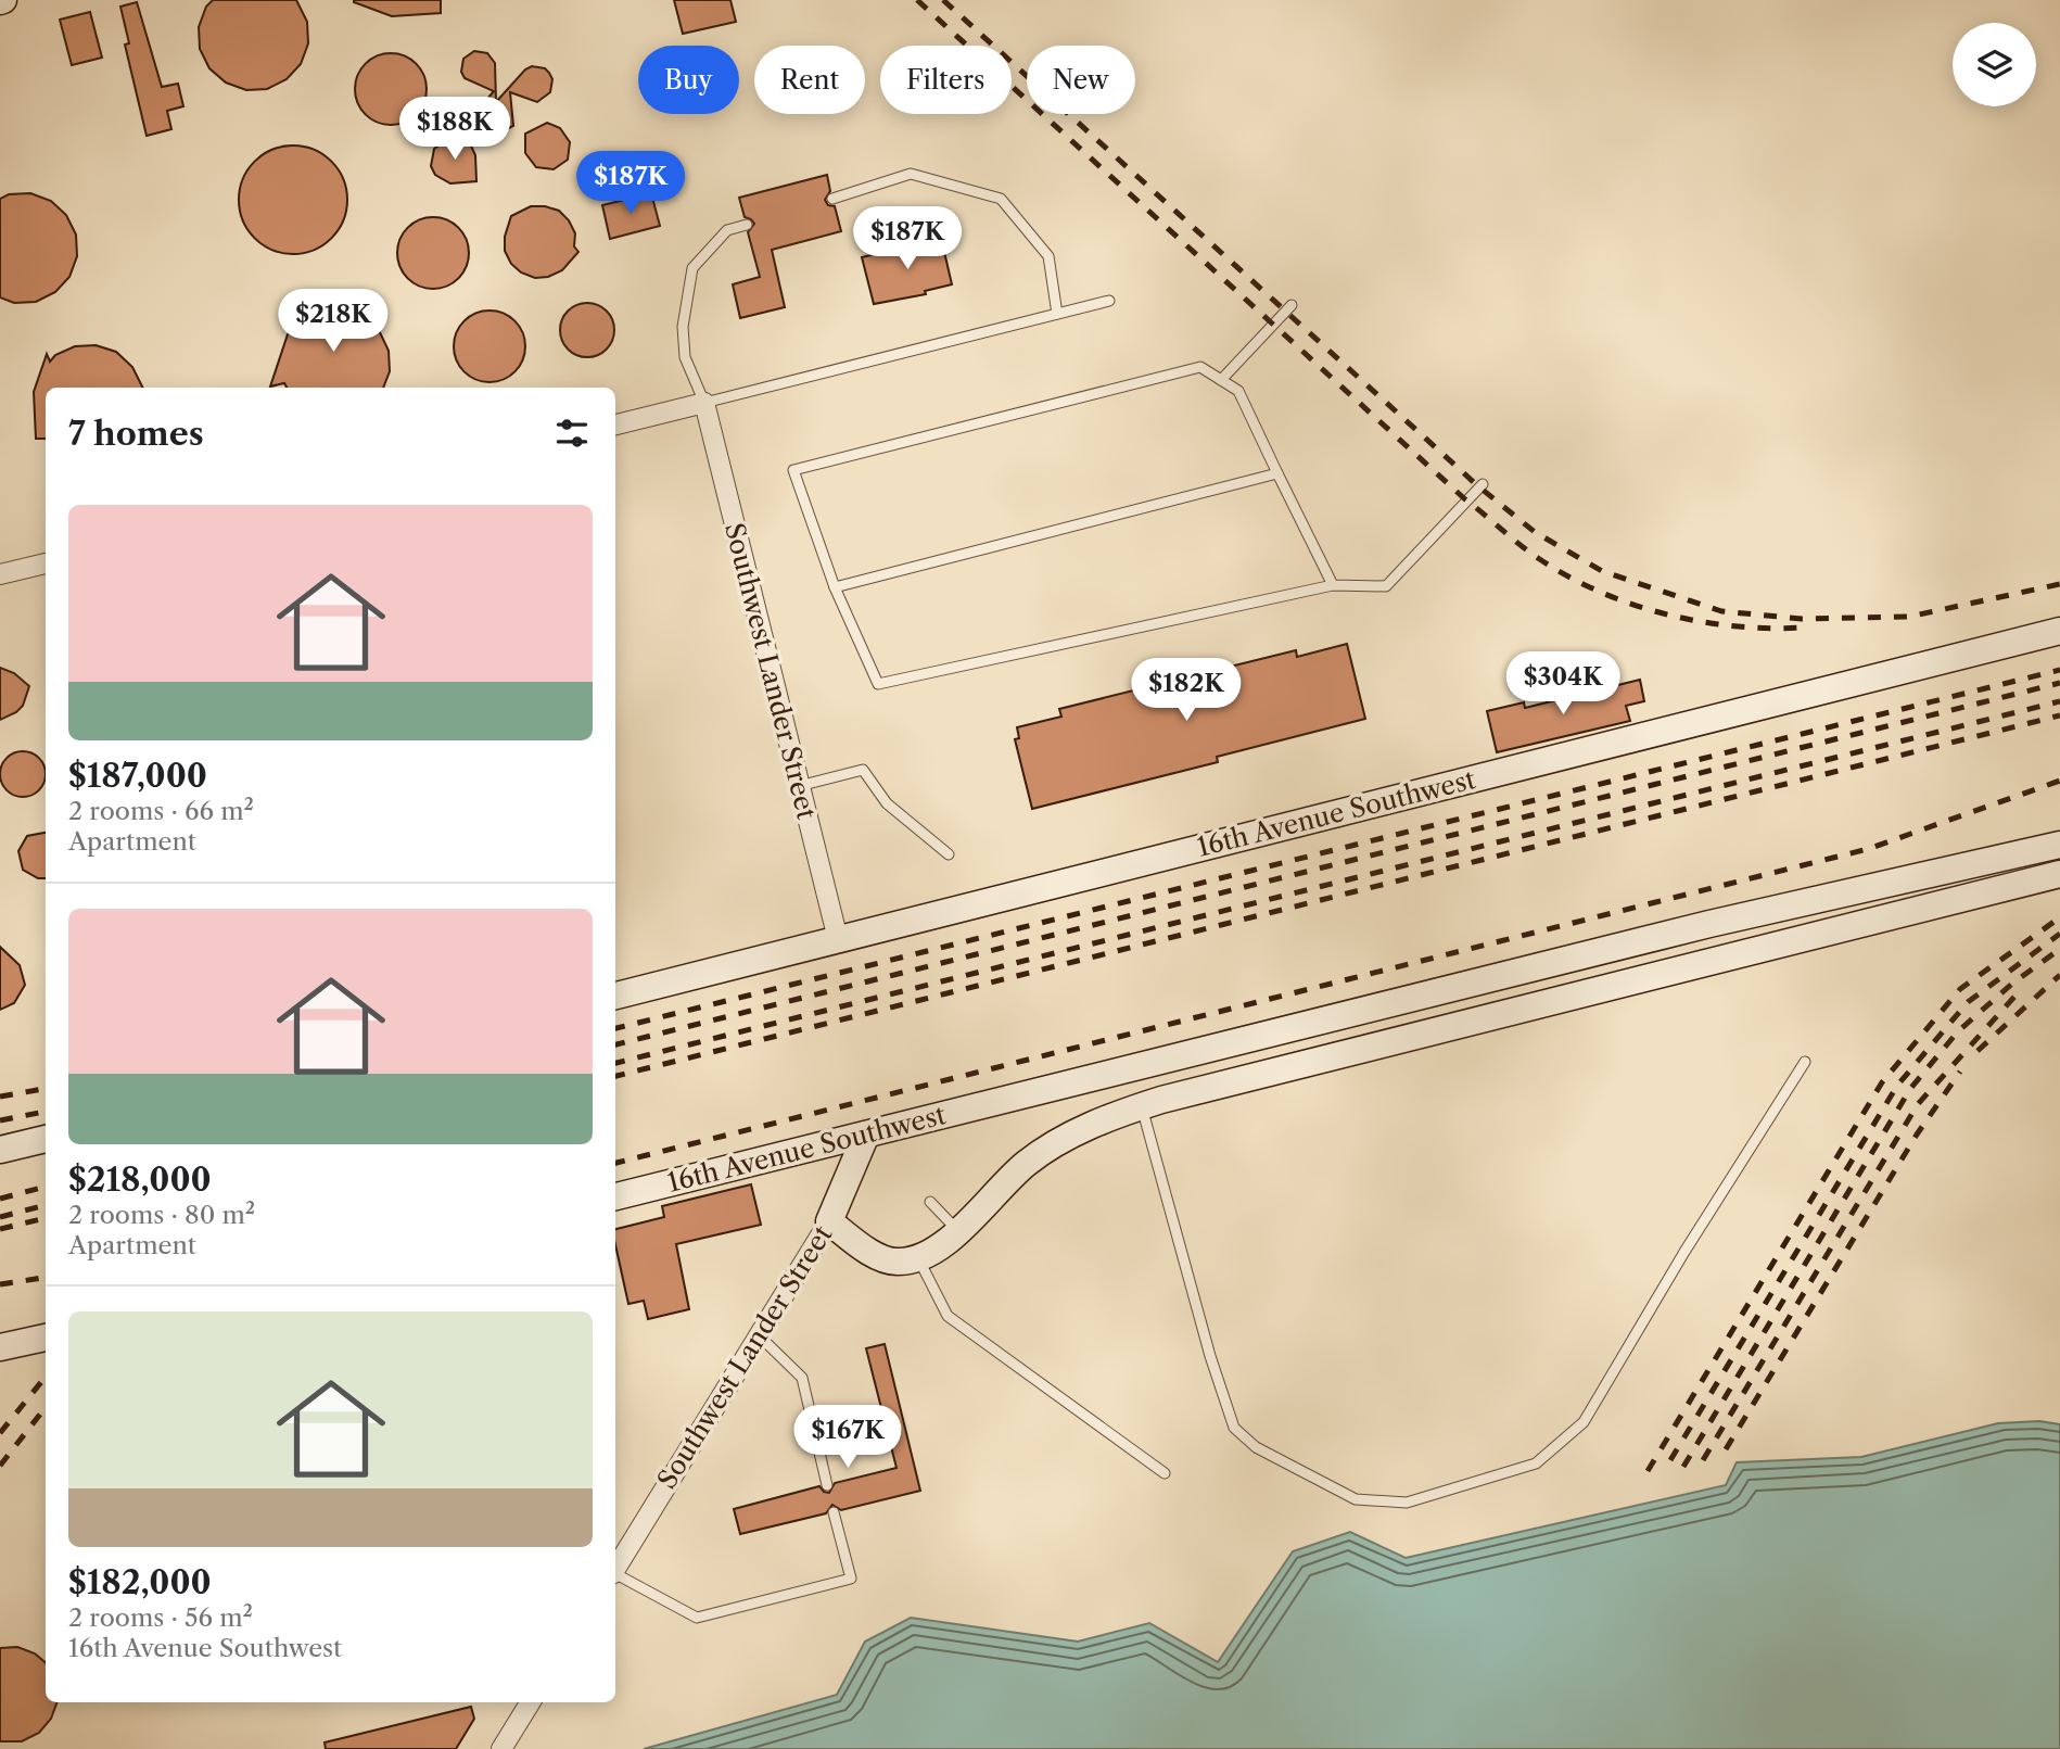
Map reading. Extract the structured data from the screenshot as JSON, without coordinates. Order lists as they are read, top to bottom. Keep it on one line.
{"streets":{"street":["Southwest Lander Street","16th Avenue Southwest"]},"crossings":[["Southwest Lander Street","16th Avenue Southwest"]],"page":{"chip":["Buy","Rent","Filters","New"],"price":["$188K","$187K","$187K","$218K","$304K","$182K","$167K"],"heading":"7 homes","list":[{"name":"$187,000","note":"2 rooms · 66 m² · Apartment"},{"name":"$218,000","note":"2 rooms · 80 m² · Apartment"},{"name":"$182,000","note":"2 rooms · 56 m² · 16th Avenue Southwest"}]}}
